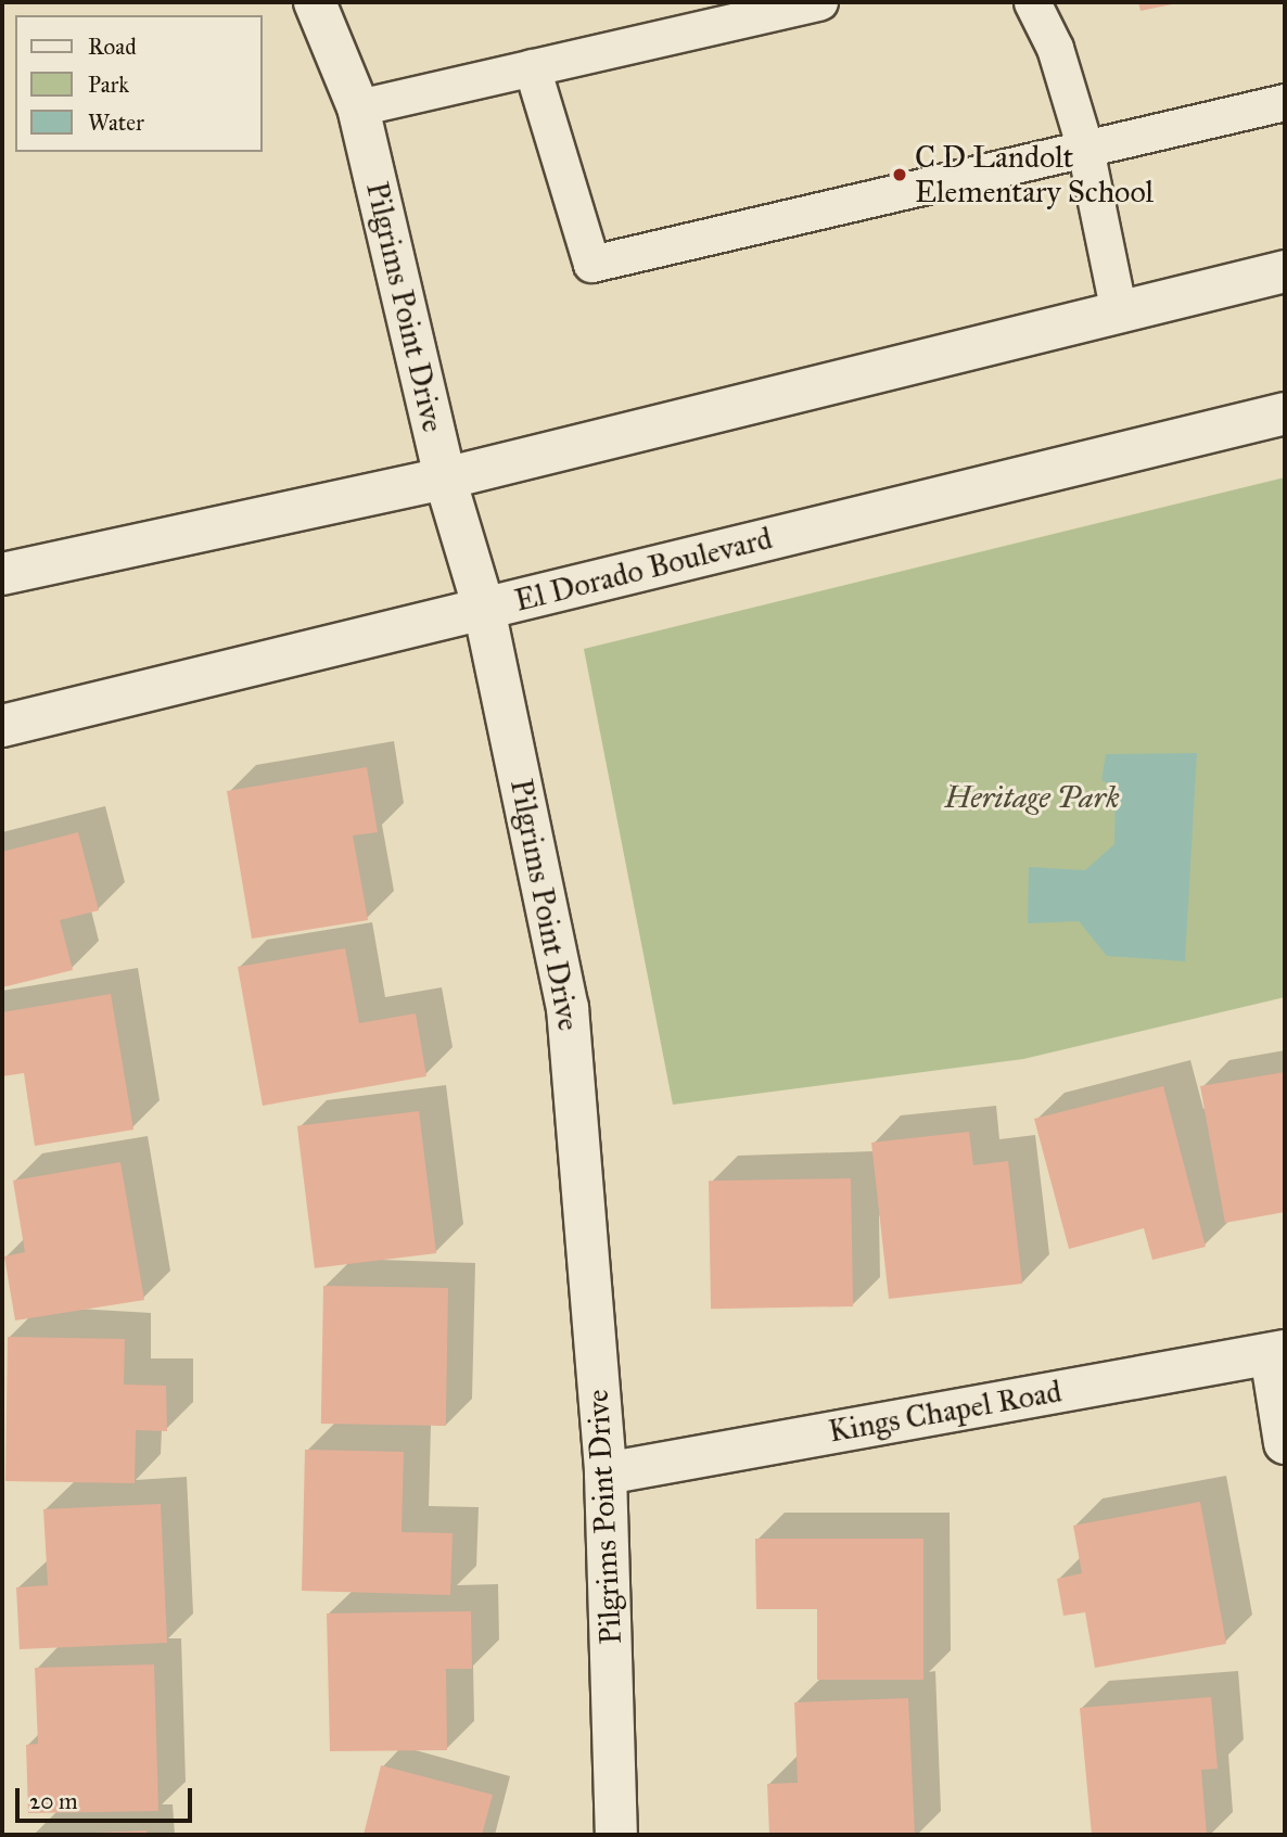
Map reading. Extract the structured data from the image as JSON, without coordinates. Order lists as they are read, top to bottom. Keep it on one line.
{"streets":{"street":["Pilgrims Point Drive","El Dorado Boulevard","Kings Chapel Road"]},"crossings":[["Pilgrims Point Drive","El Dorado Boulevard"],["Pilgrims Point Drive","Kings Chapel Road"]],"parks":["Heritage Park"],"places":["C D Landolt Elementary School"],"legend":["Road","Park","Water"],"scale_bar":"20 m"}
